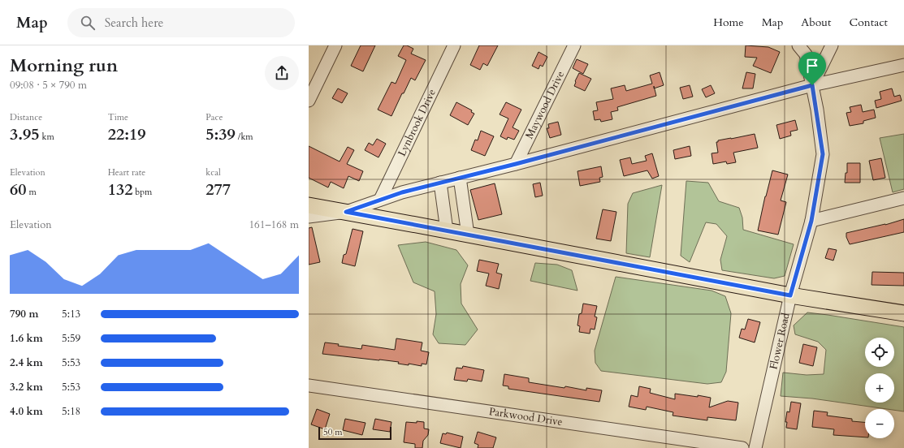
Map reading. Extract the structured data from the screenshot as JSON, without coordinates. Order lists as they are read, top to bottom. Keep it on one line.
{"streets":{"street":["Maywood Drive","Lynbrook Drive","Flower Road","Parkwood Drive"]},"scale_bar":"50 m","page":{"header":"Map","search":"Search here","nav":["Home","Map","About","Contact"],"heading":["Morning run","09:08 · 5 × 790 m"],"stats":[["Distance","3.95 km"],["Time","22:19"],["Pace","5:39 /km"],["Elevation","60 m"],["Heart rate","132 bpm"],["kcal","277"]],"chart":["Elevation","161–168 m"],"list":[{"name":"790 m","note":"5:13"},{"name":"1.6 km","note":"5:59"},{"name":"2.4 km","note":"5:53"},{"name":"3.2 km","note":"5:53"},{"name":"4.0 km","note":"5:18"}],"map_buttons":["+","−"],"scale":"50 m"}}
